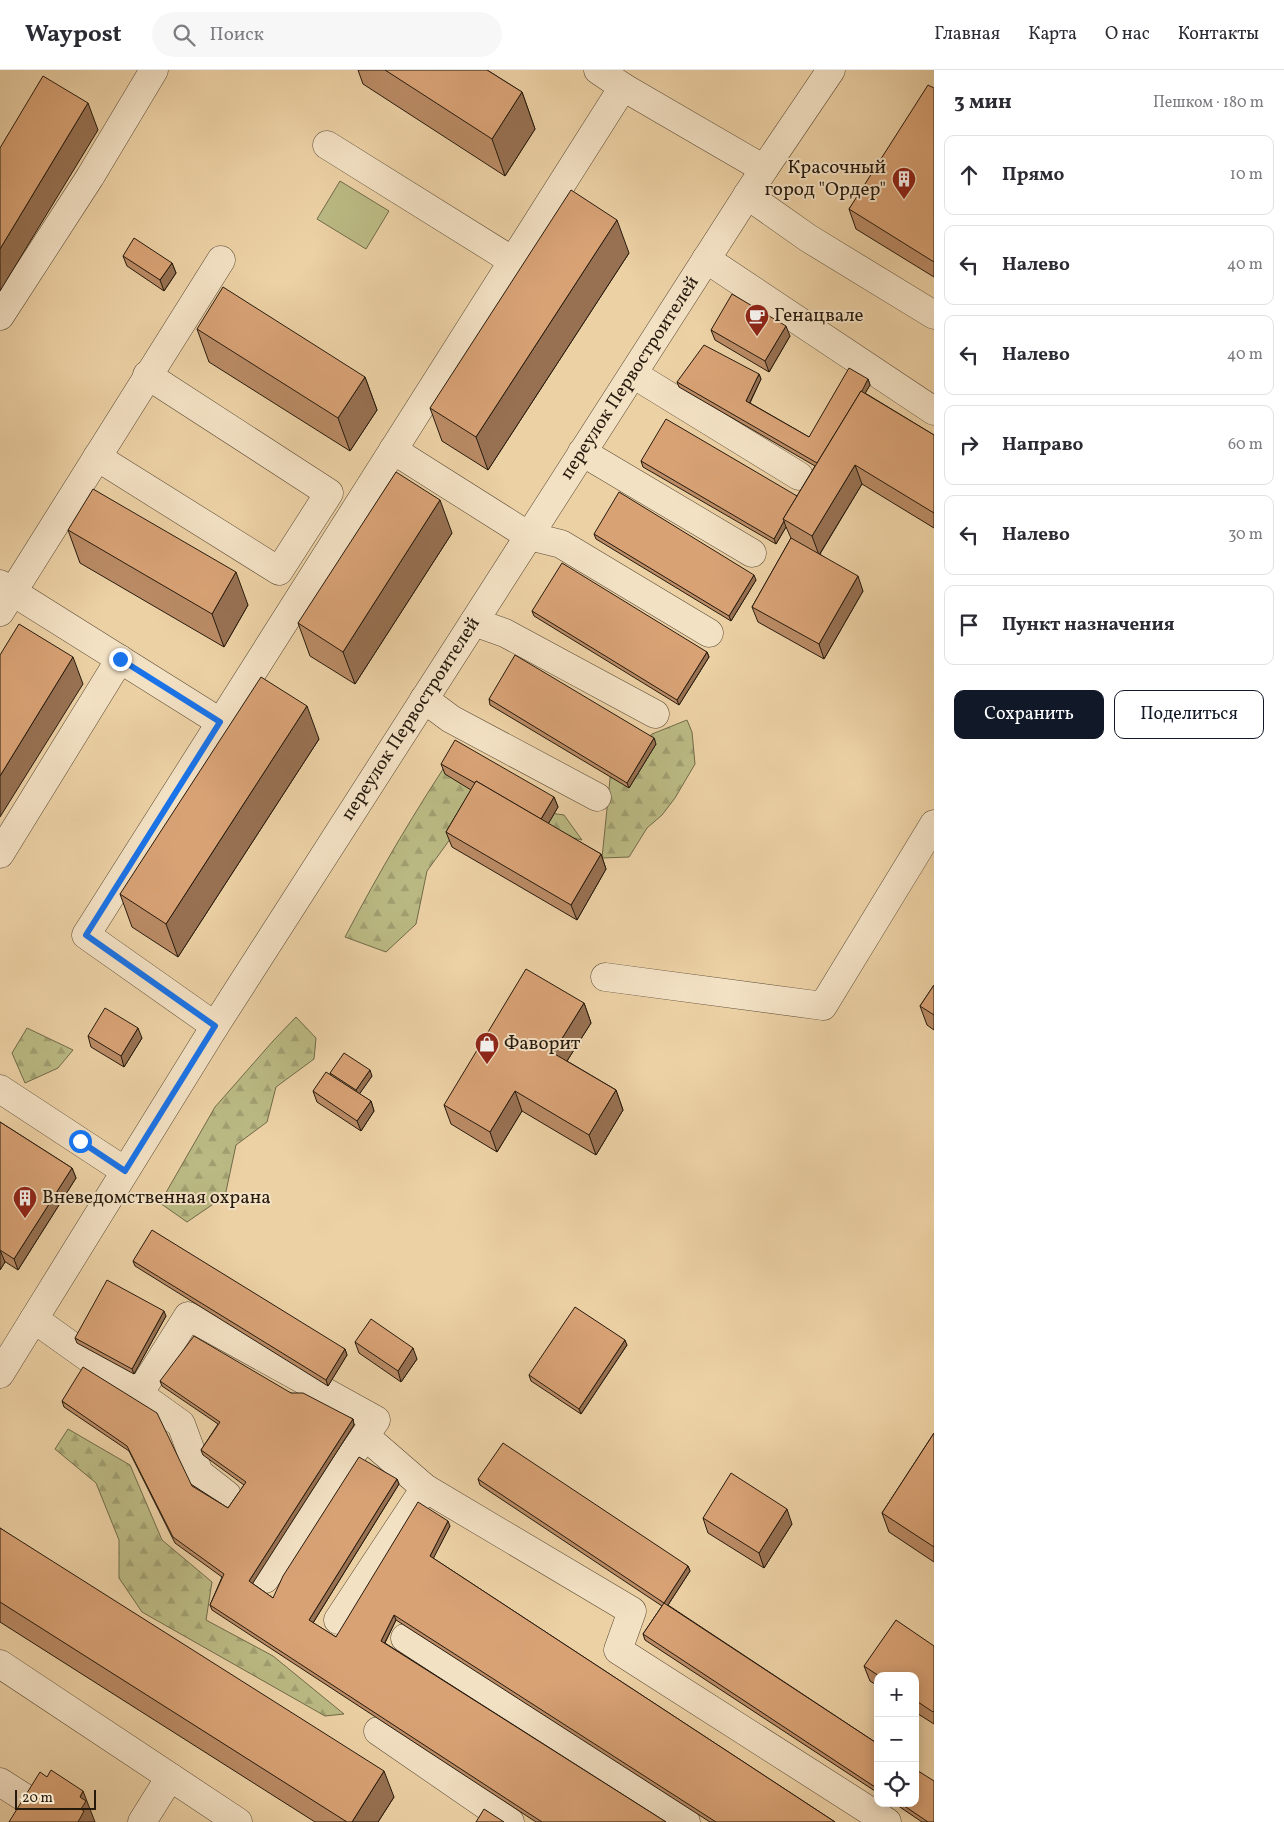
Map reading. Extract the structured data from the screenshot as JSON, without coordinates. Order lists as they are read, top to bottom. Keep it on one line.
{"streets":{"street":["переулок Первостроителей"]},"places":{"building":["Красочный город \"Ордер\"","Вневедомственная охрана"],"cafe":["Генацвале"],"shop":["Фаворит"]},"scale_bar":"20 m","page":{"header":"Waypost","search":"Поиск","nav":["Главная","Карта","О нас","Контакты"],"heading":["3 мин","Пешком · 180 m"],"list":[["Прямо","10 m"],["Налево","40 m"],["Налево","40 m"],["Направо","60 m"],["Налево","30 m"],"Пункт назначения"],"buttons":["Сохранить","Поделиться"],"map_buttons":["+","−"],"scale":"20 m"}}
